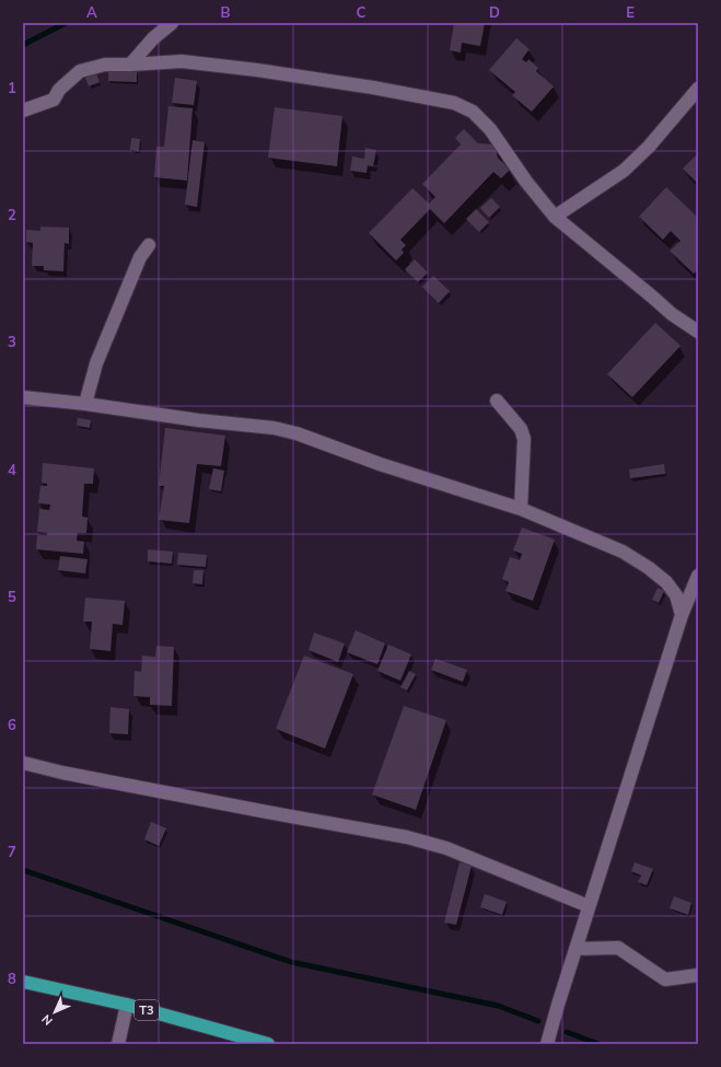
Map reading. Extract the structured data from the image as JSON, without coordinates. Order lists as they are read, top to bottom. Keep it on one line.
{"streets":{"highway":["T3"]},"north":"bottom left","grid":{"columns":["A","B","C","D","E"],"rows":["1","2","3","4","5","6","7","8"]}}
